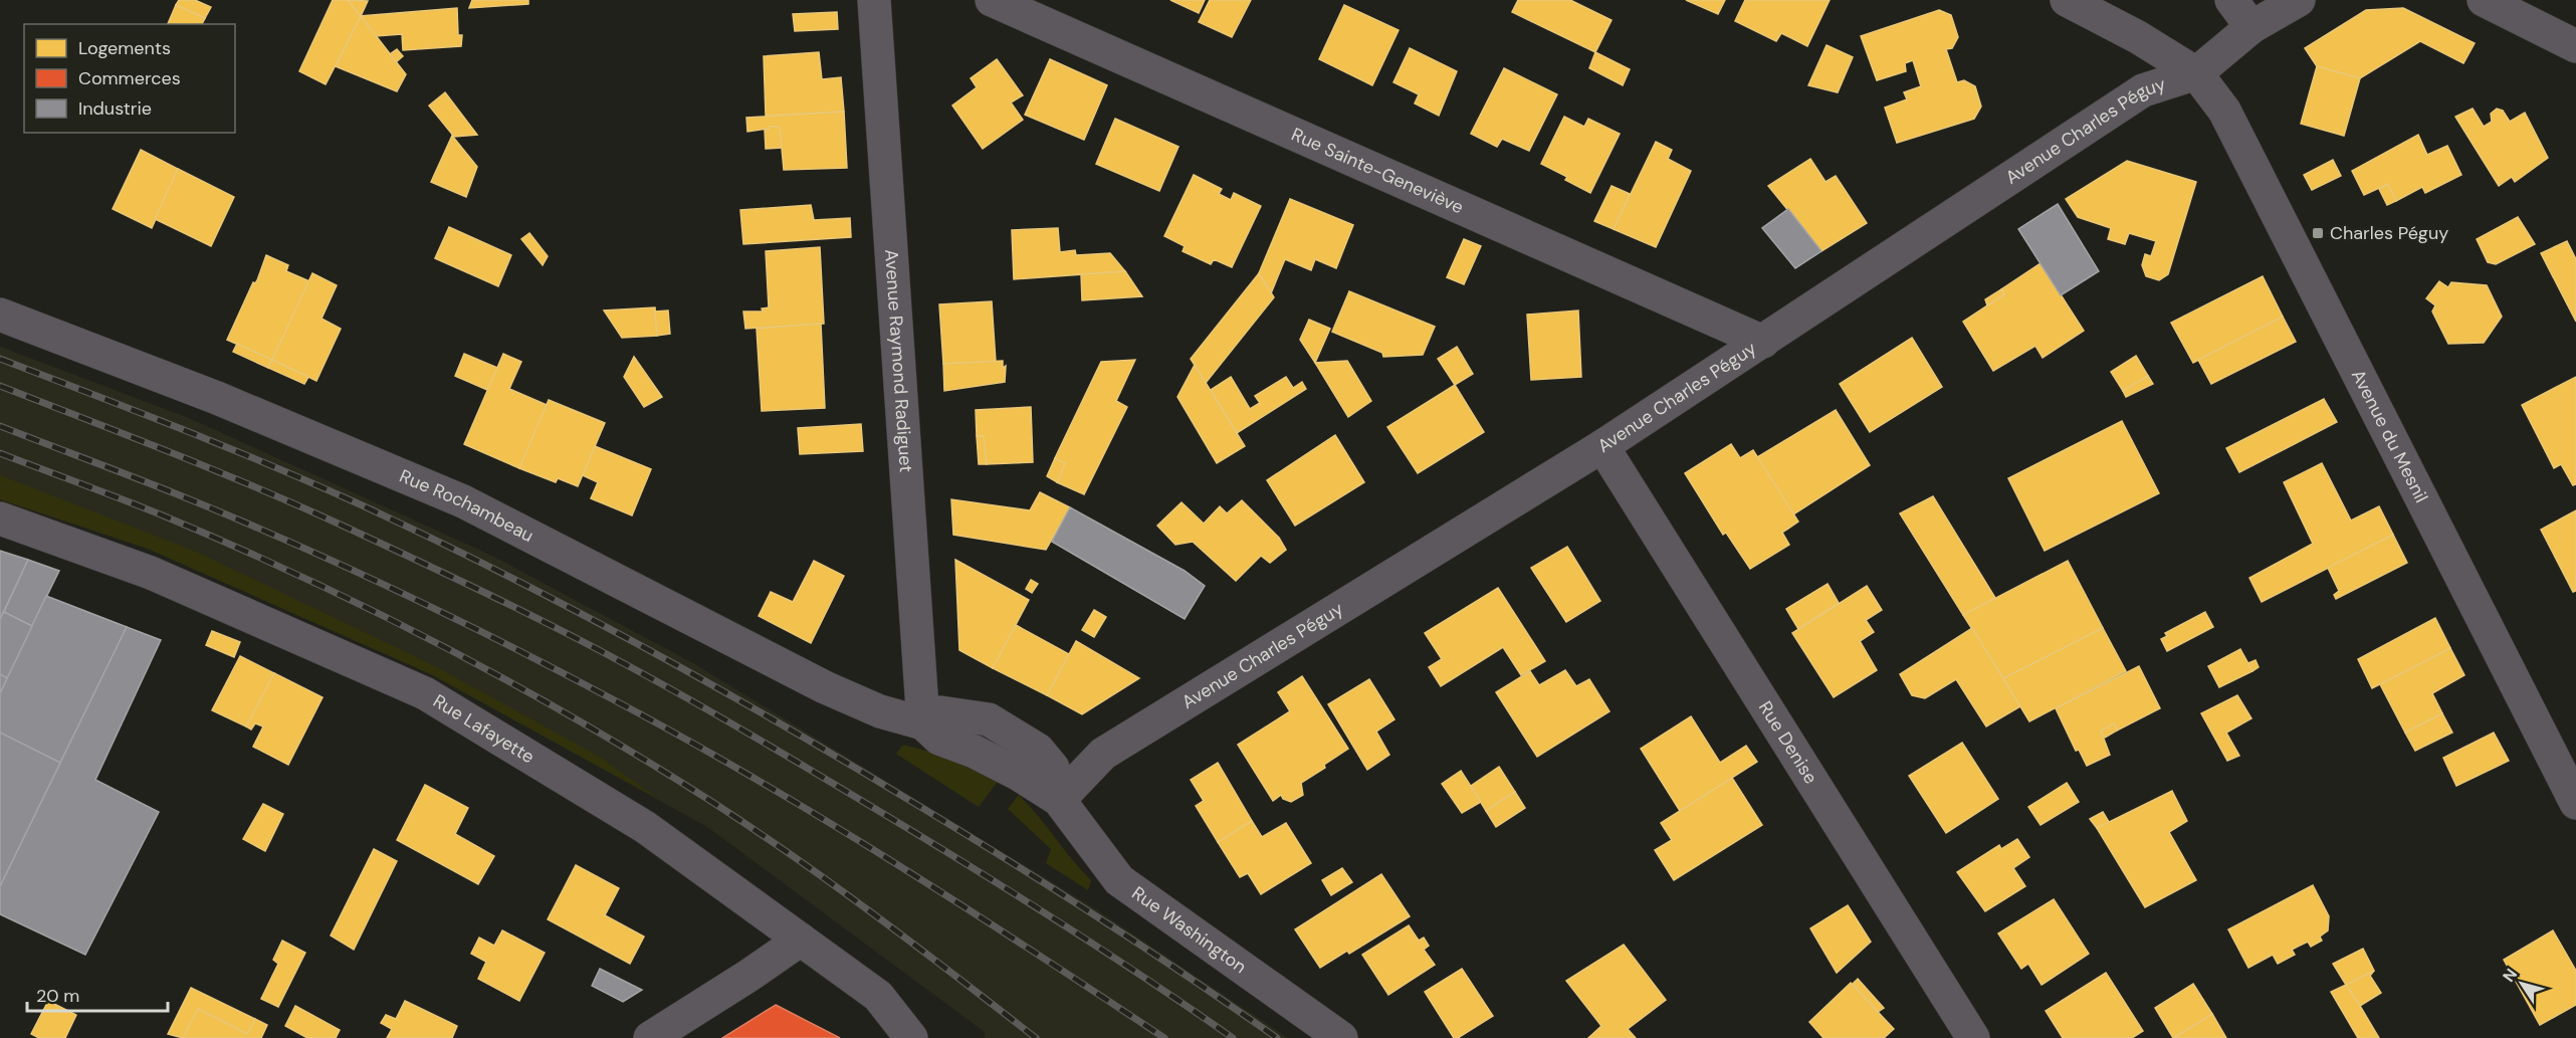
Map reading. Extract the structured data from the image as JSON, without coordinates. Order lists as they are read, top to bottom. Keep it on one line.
{"streets":{"street":["Avenue Charles Péguy","Rue Sainte-Geneviève","Avenue Raymond Radiguet","Avenue du Mesnil","Rue Rochambeau","Rue Lafayette","Rue Denise","Rue Washington"]},"crossings":[["Avenue Charles Péguy","Rue Sainte-Geneviève"],["Avenue Charles Péguy","Avenue du Mesnil"],["Avenue Charles Péguy","Rue Rochambeau"],["Avenue Charles Péguy","Rue Denise"],["Avenue Charles Péguy","Rue Washington"],["Avenue Raymond Radiguet","Rue Rochambeau"],["Rue Rochambeau","Rue Washington"]],"places":{"transit":["Charles Péguy"]},"legend":["Logements","Commerces","Industrie"],"scale_bar":"20 m","north":"top left"}
